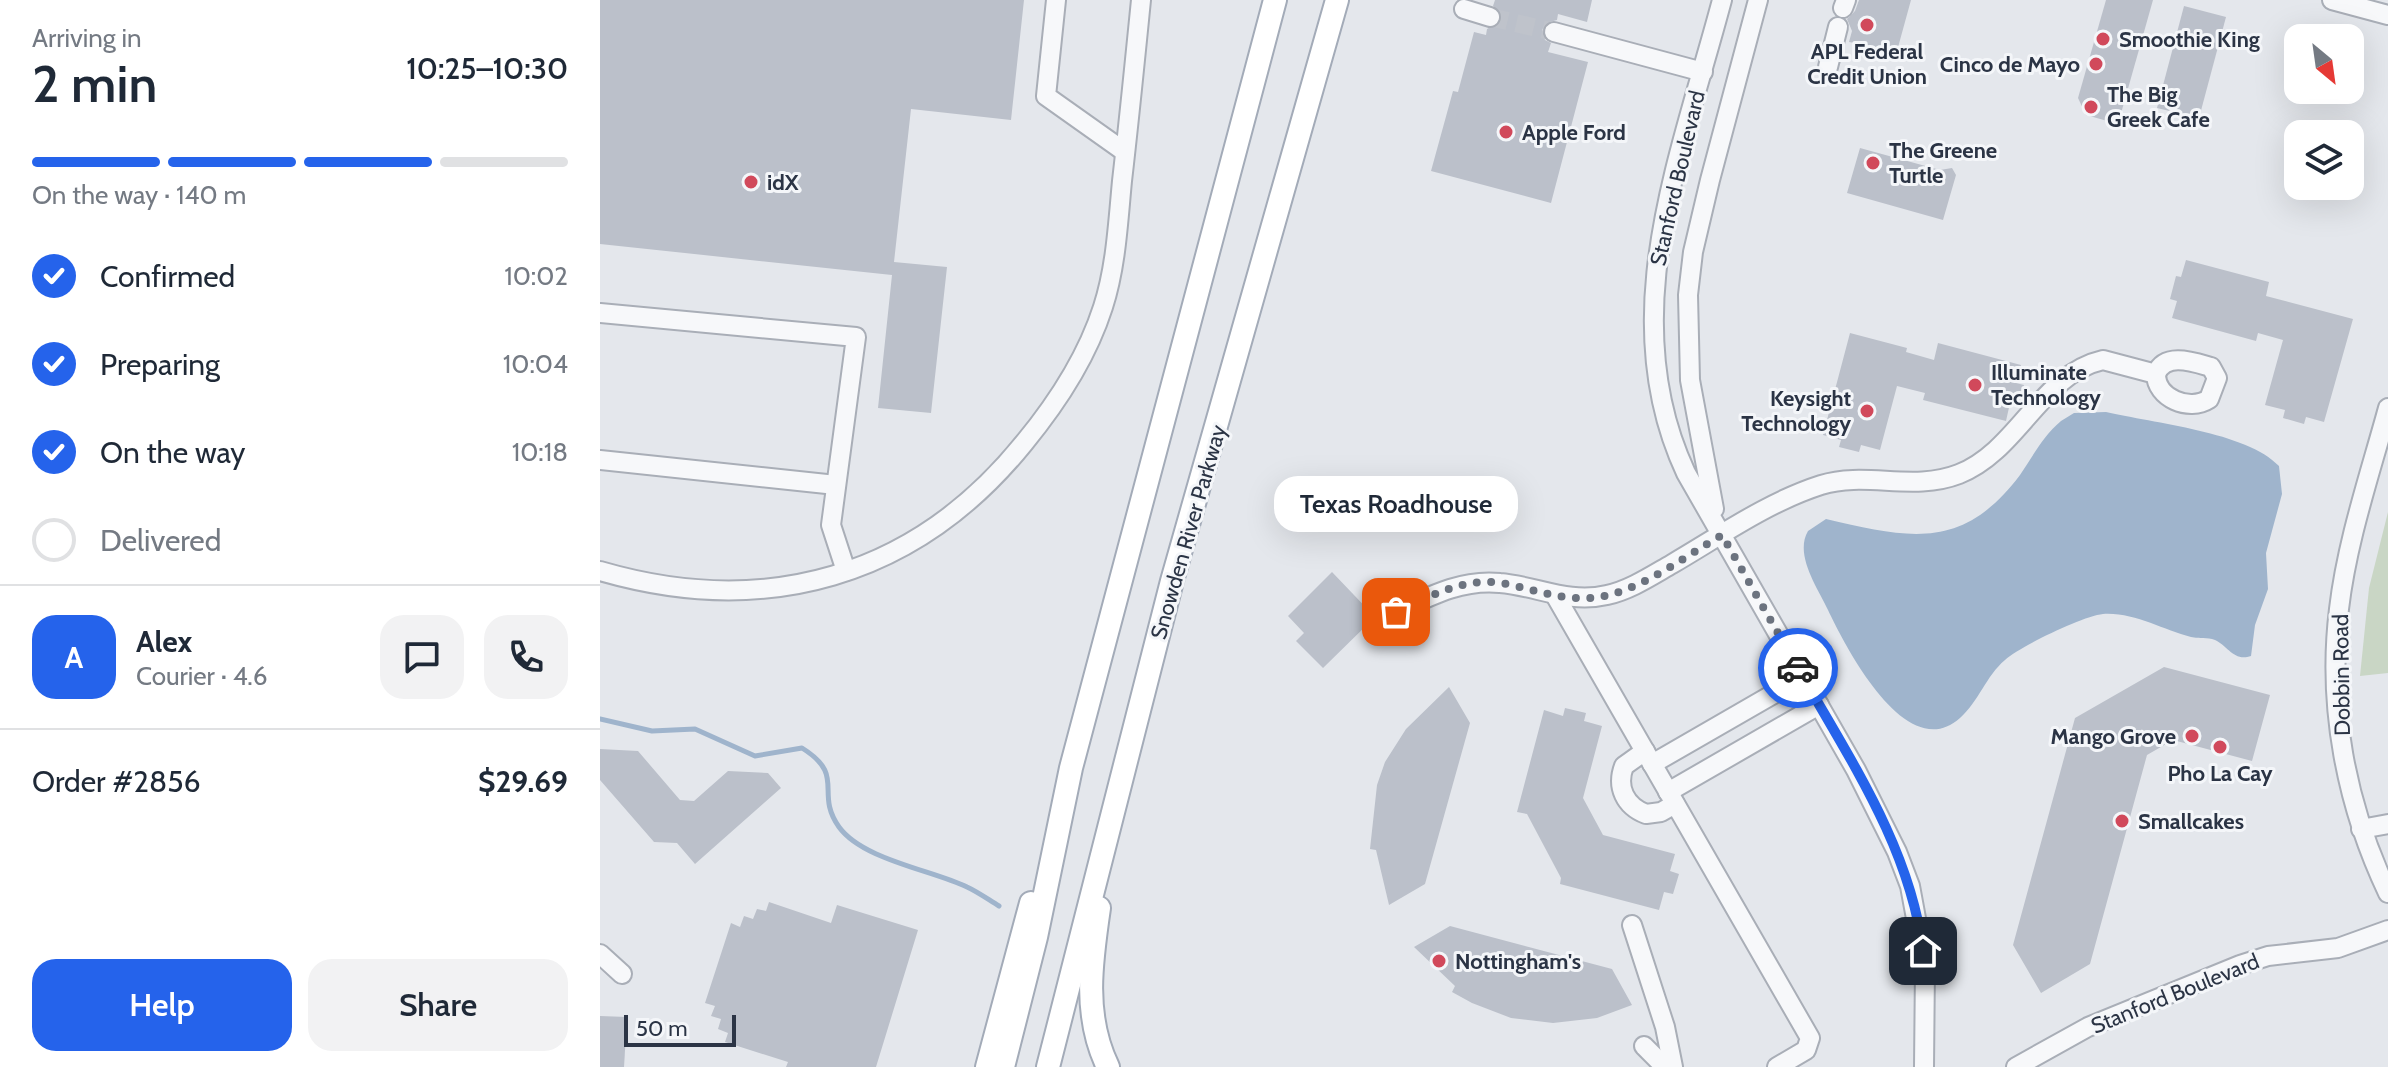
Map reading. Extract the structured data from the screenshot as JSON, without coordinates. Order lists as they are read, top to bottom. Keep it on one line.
{"streets":{"main road":["Snowden River Parkway"],"street":["Stanford Boulevard","Dobbin Road"]},"places":["APL Federal Credit Union","Smoothie King","Cinco de Mayo","The Big Greek Cafe","Apple Ford","The Greene Turtle","idX","Illuminate Technology","Keysight Technology","Texas Roadhouse","Mango Grove","Pho La Cay","Smallcakes","Nottingham's"],"scale_bar":"50 m","north":"bottom right","page":{"heading":["2 min","Arriving in","10:25–10:30"],"panel":["Alex","Courier · 4.6","Order #2856","$29.69"],"bar":"On the way · 140 m","list":[["Confirmed","10:02"],["Preparing","10:04"],["On the way","10:18"],"Delivered"],"bubble":"Texas Roadhouse","round":"A","buttons":["Help","Share"],"scale":"50 m"}}
